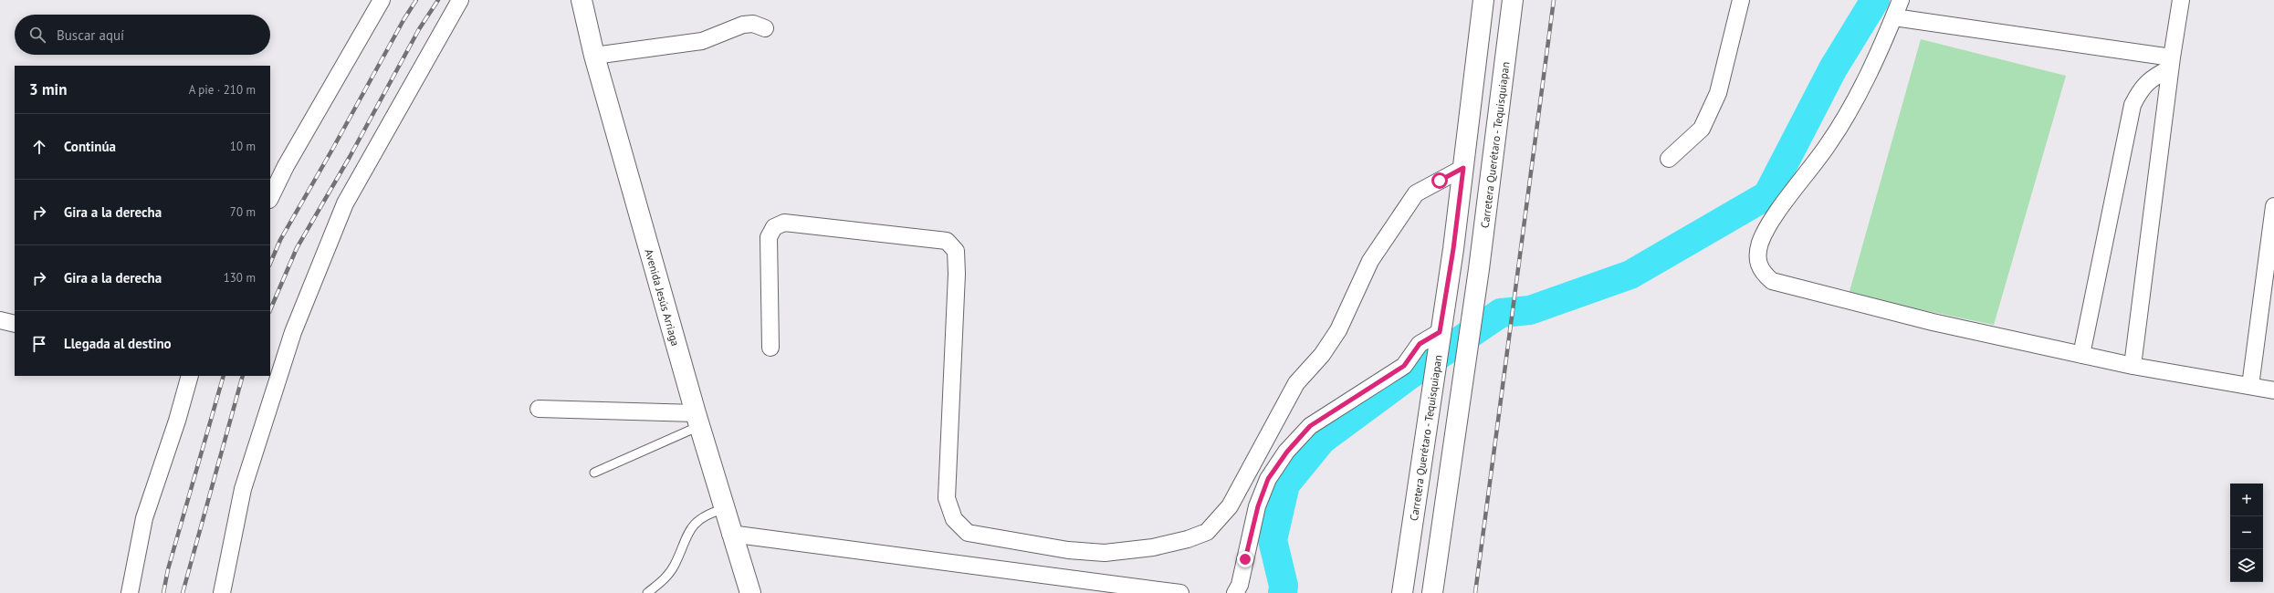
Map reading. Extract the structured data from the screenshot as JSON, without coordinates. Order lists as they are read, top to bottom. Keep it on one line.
{"streets":{"main road":["Carretera Querétaro - Tequisquiapan","Avenida Jesús Arriaga"]},"page":{"search":"Buscar aquí","heading":["3 min","A pie · 210 m"],"list":[["Continúa","10 m"],["Gira a la derecha","70 m"],["Gira a la derecha","130 m"],"Llegada al destino"],"map_buttons":["+","−"]}}
